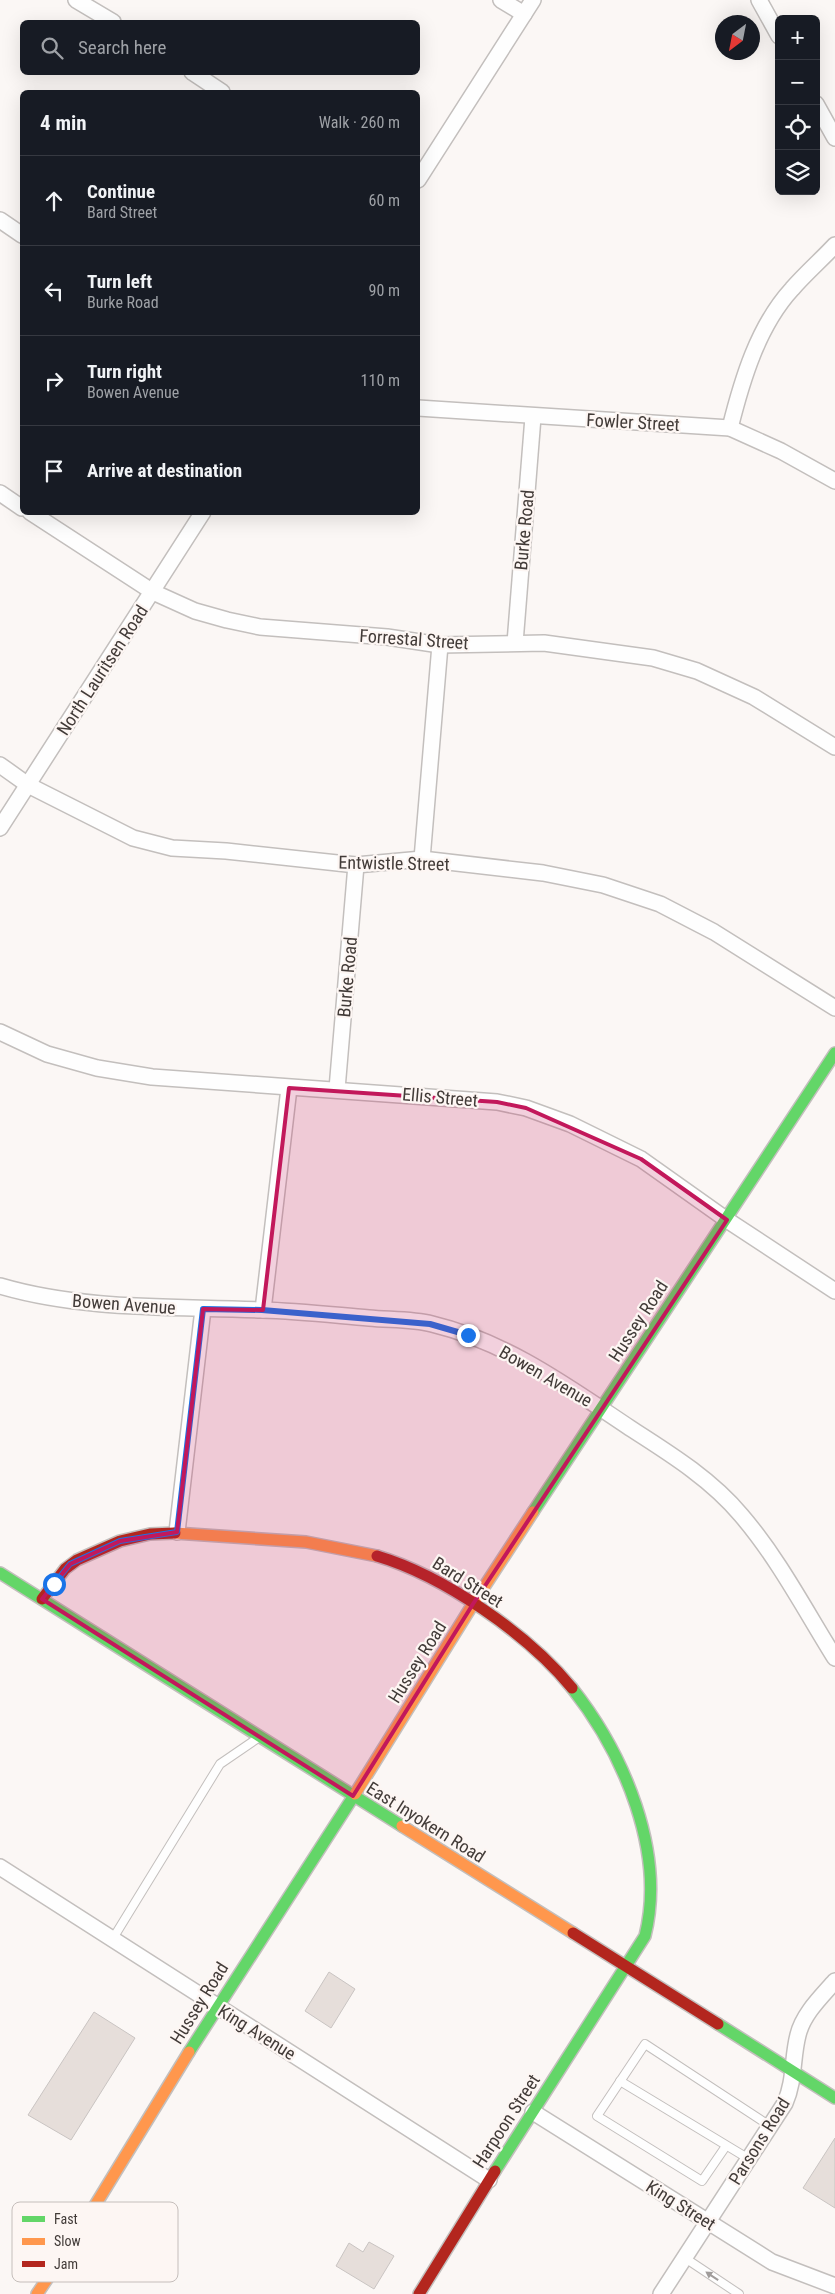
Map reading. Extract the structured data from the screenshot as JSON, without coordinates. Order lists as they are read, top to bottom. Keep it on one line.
{"streets":{"street":["Fowler Street","Burke Road","Forrestal Street","North Lauritsen Road","Entwistle Street","Ellis Street","Bowen Avenue","Hussey Road","Bard Street","East Inyokern Road","King Avenue","Harpoon Street","Parsons Road","King Street"]},"crossings":[["Fowler Street","Burke Road"],["Burke Road","Forrestal Street"],["Burke Road","Entwistle Street"],["Burke Road","Ellis Street"],["Forrestal Street","North Lauritsen Road"],["North Lauritsen Road","Entwistle Street"],["Ellis Street","Hussey Road"],["Bowen Avenue","Hussey Road"],["Hussey Road","Bard Street"],["Hussey Road","East Inyokern Road"],["Hussey Road","King Avenue"],["Bard Street","East Inyokern Road"],["Bard Street","Harpoon Street"],["East Inyokern Road","Harpoon Street"],["East Inyokern Road","Parsons Road"],["King Avenue","Harpoon Street"],["Harpoon Street","King Street"],["Parsons Road","King Street"]],"legend":["Fast","Slow","Jam"],"north":"bottom left","page":{"map_buttons":["+","−"],"search":"Search here","heading":["4 min","Walk · 260 m"],"list":[["Continue","Bard Street","60 m"],["Turn left","Burke Road","90 m"],["Turn right","Bowen Avenue","110 m"],"Arrive at destination"]}}
